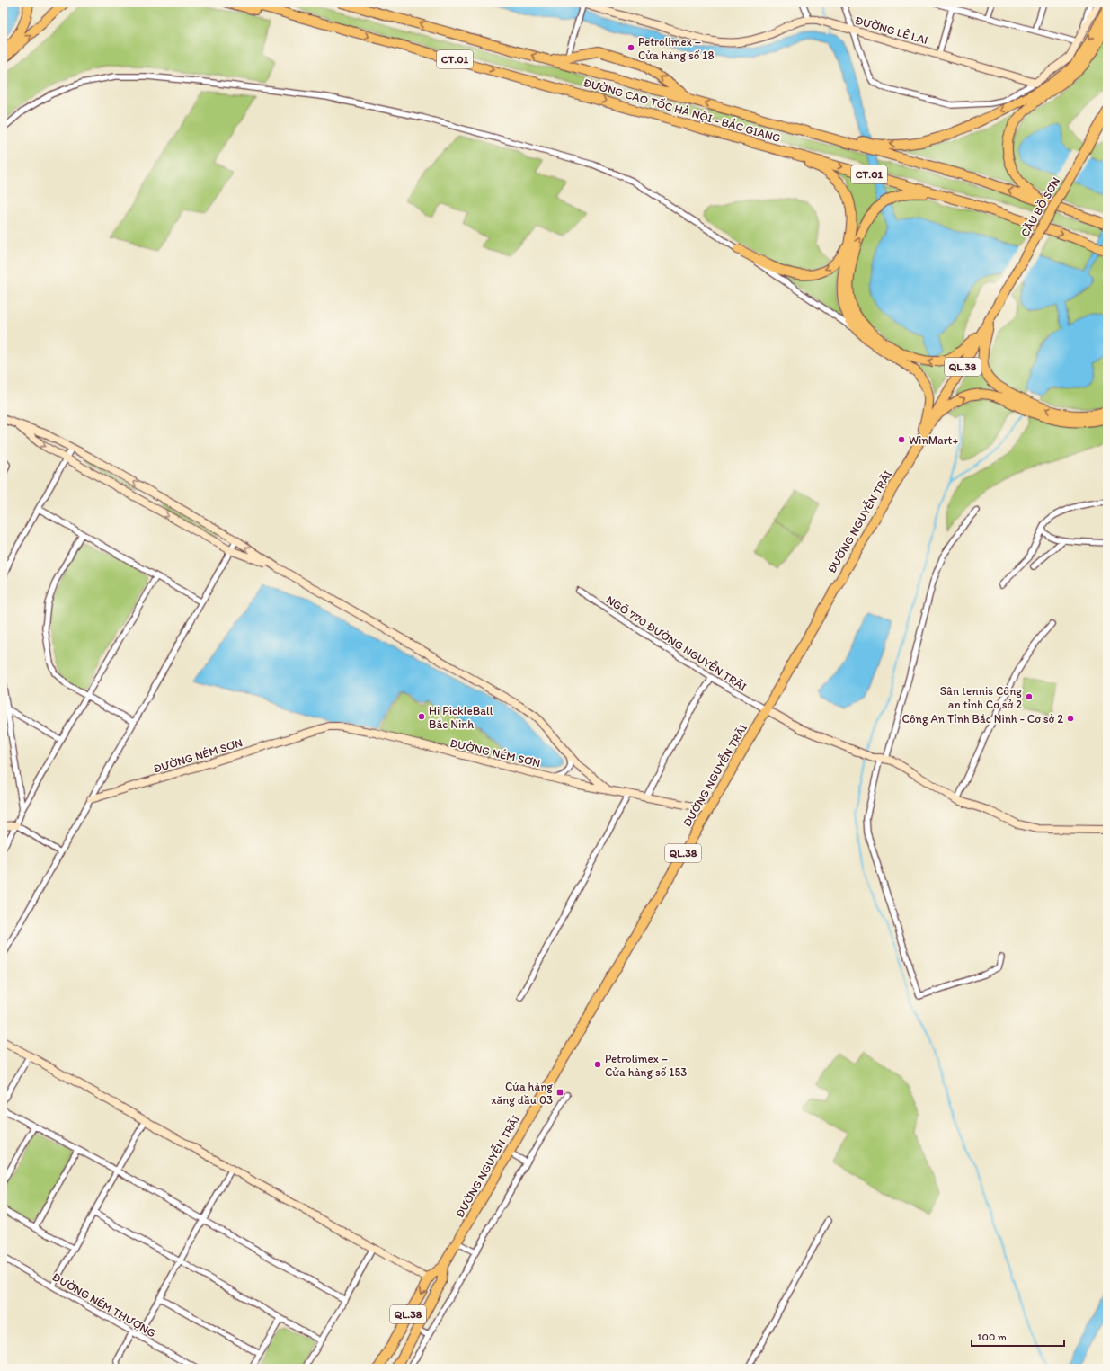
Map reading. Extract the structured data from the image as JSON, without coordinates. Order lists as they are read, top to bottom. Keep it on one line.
{"streets":{"highway":["CT.01","ĐƯỜNG CAO TỐC HÀ NỘI - BẮC GIANG","CẦU BỒ SƠN","QL.38","ĐƯỜNG NGUYỄN TRÃI"],"street":["ĐƯỜNG LÊ LAI","NGÕ 770 ĐƯỜNG NGUYỄN TRÃI","ĐƯỜNG NÉM SƠN","ĐƯỜNG NÉM THƯỢNG"]},"crossings":[["CẦU BỒ SƠN","ĐƯỜNG NGUYỄN TRÃI"],["ĐƯỜNG NGUYỄN TRÃI","NGÕ 770 ĐƯỜNG NGUYỄN TRÃI"],["ĐƯỜNG NGUYỄN TRÃI","ĐƯỜNG NÉM SƠN"]],"places":{"other":["Petrolimex – Cửa hàng số 18","WinMart+","Sân tennis Công an tỉnh Cơ sở 2","Hi PickleBall Bắc Ninh","Công An Tỉnh Bắc Ninh - Cơ sở 2","Petrolimex – Cửa hàng số 153"],"transit":["Cửa hàng xăng dầu 03"]},"scale_bar":"100 m"}
